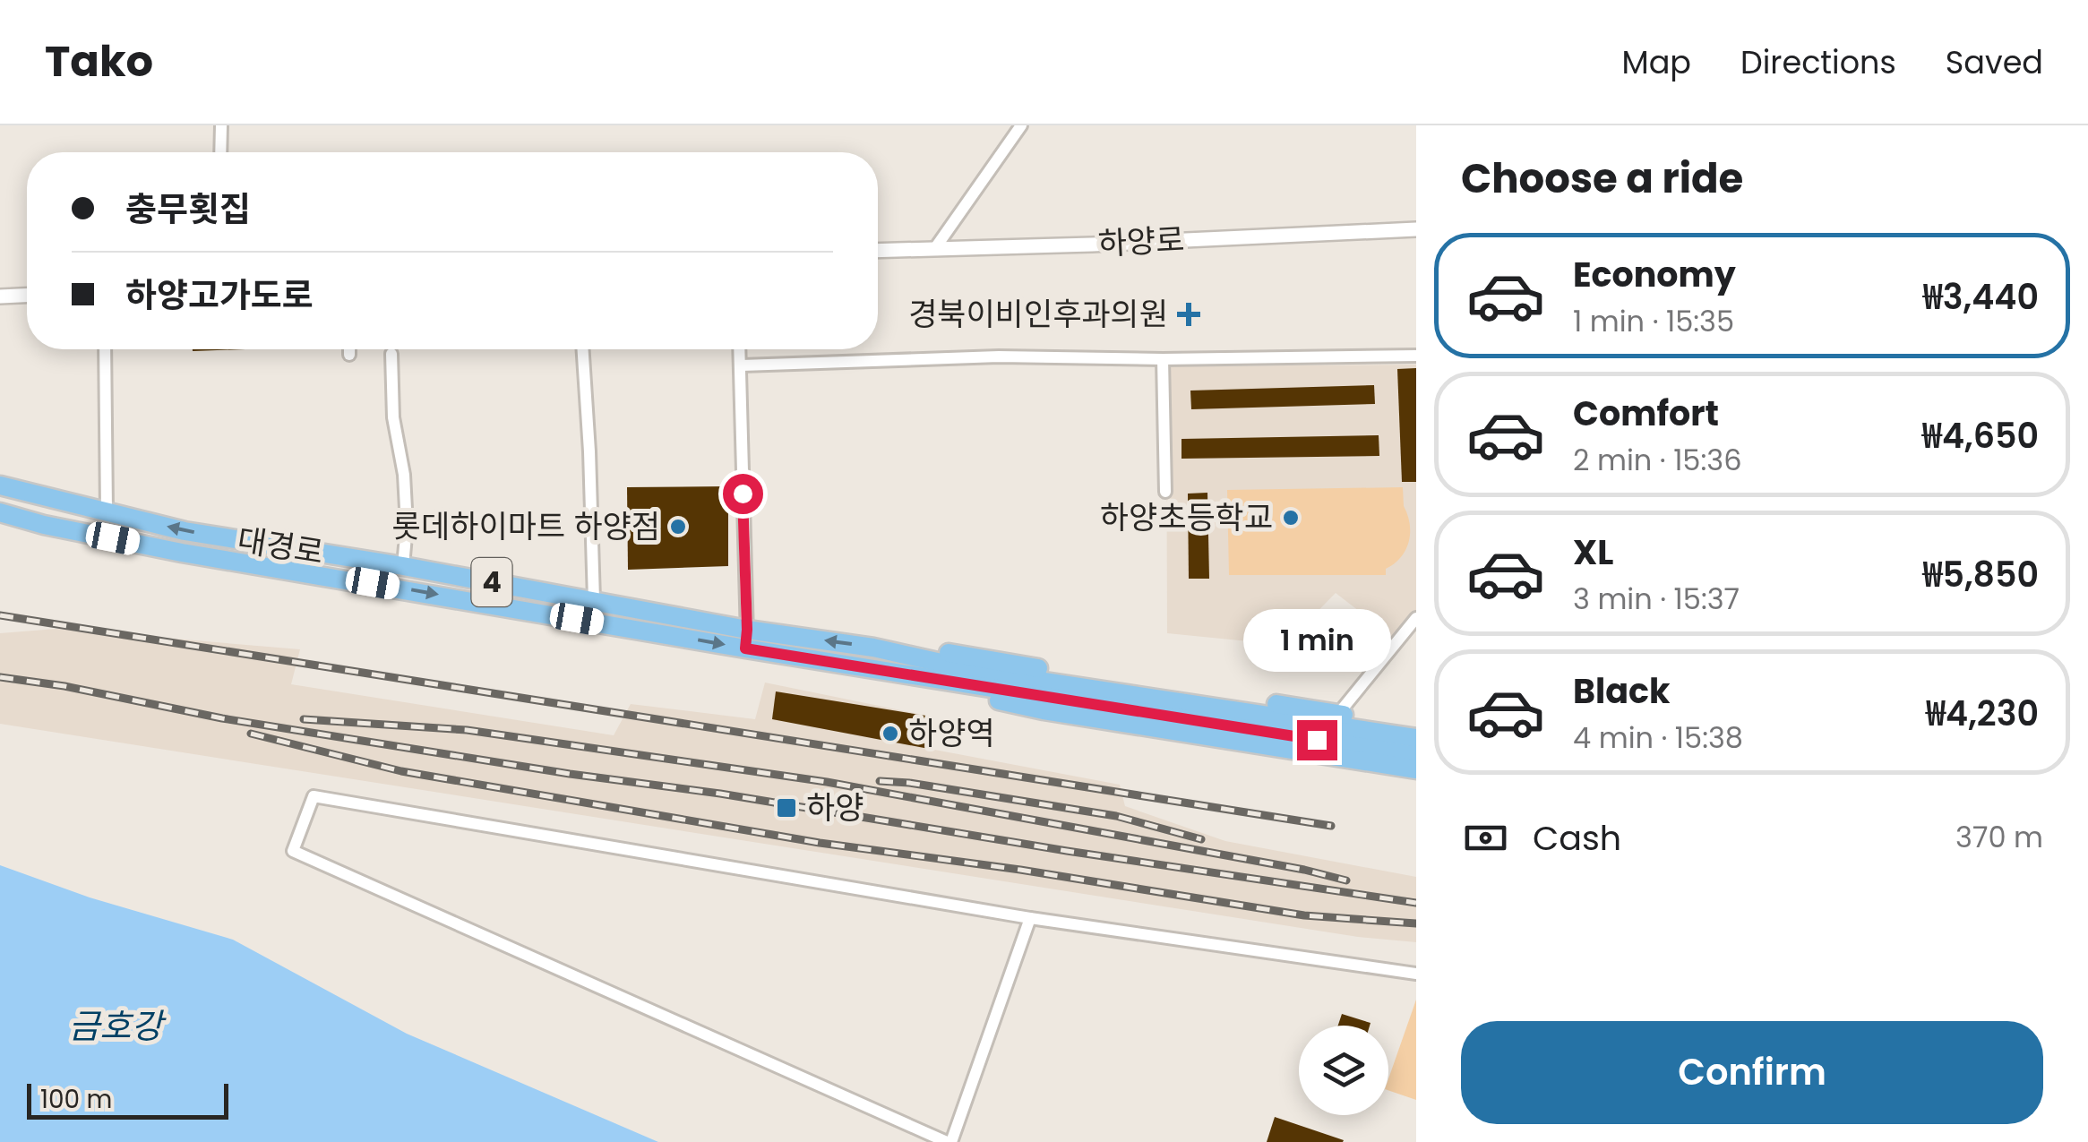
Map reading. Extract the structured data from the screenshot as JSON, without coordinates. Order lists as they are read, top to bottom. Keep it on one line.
{"streets":{"main road":["대경로","4"],"street":["하양로"]},"water":["금호강"],"places":{"health":["경북이비인후과의원"],"other":["하양초등학교","롯데하이마트 하양점","하양역"],"transit":["하양"]},"scale_bar":"100 m","page":{"header":"Tako","nav":["Map","Directions","Saved"],"heading":"Choose a ride","banner":["충무횟집","하양고가도로"],"list":[{"name":"Economy","note":"1 min · 15:35","value":"₩3,440"},{"name":"Comfort","note":"2 min · 15:36","value":"₩4,650"},{"name":"XL","note":"3 min · 15:37","value":"₩5,850"},{"name":"Black","note":"4 min · 15:38","value":"₩4,230"}],"bubble":"1 min","pay":["Cash","370 m"],"buttons":"Confirm","scale":"100 m"}}
